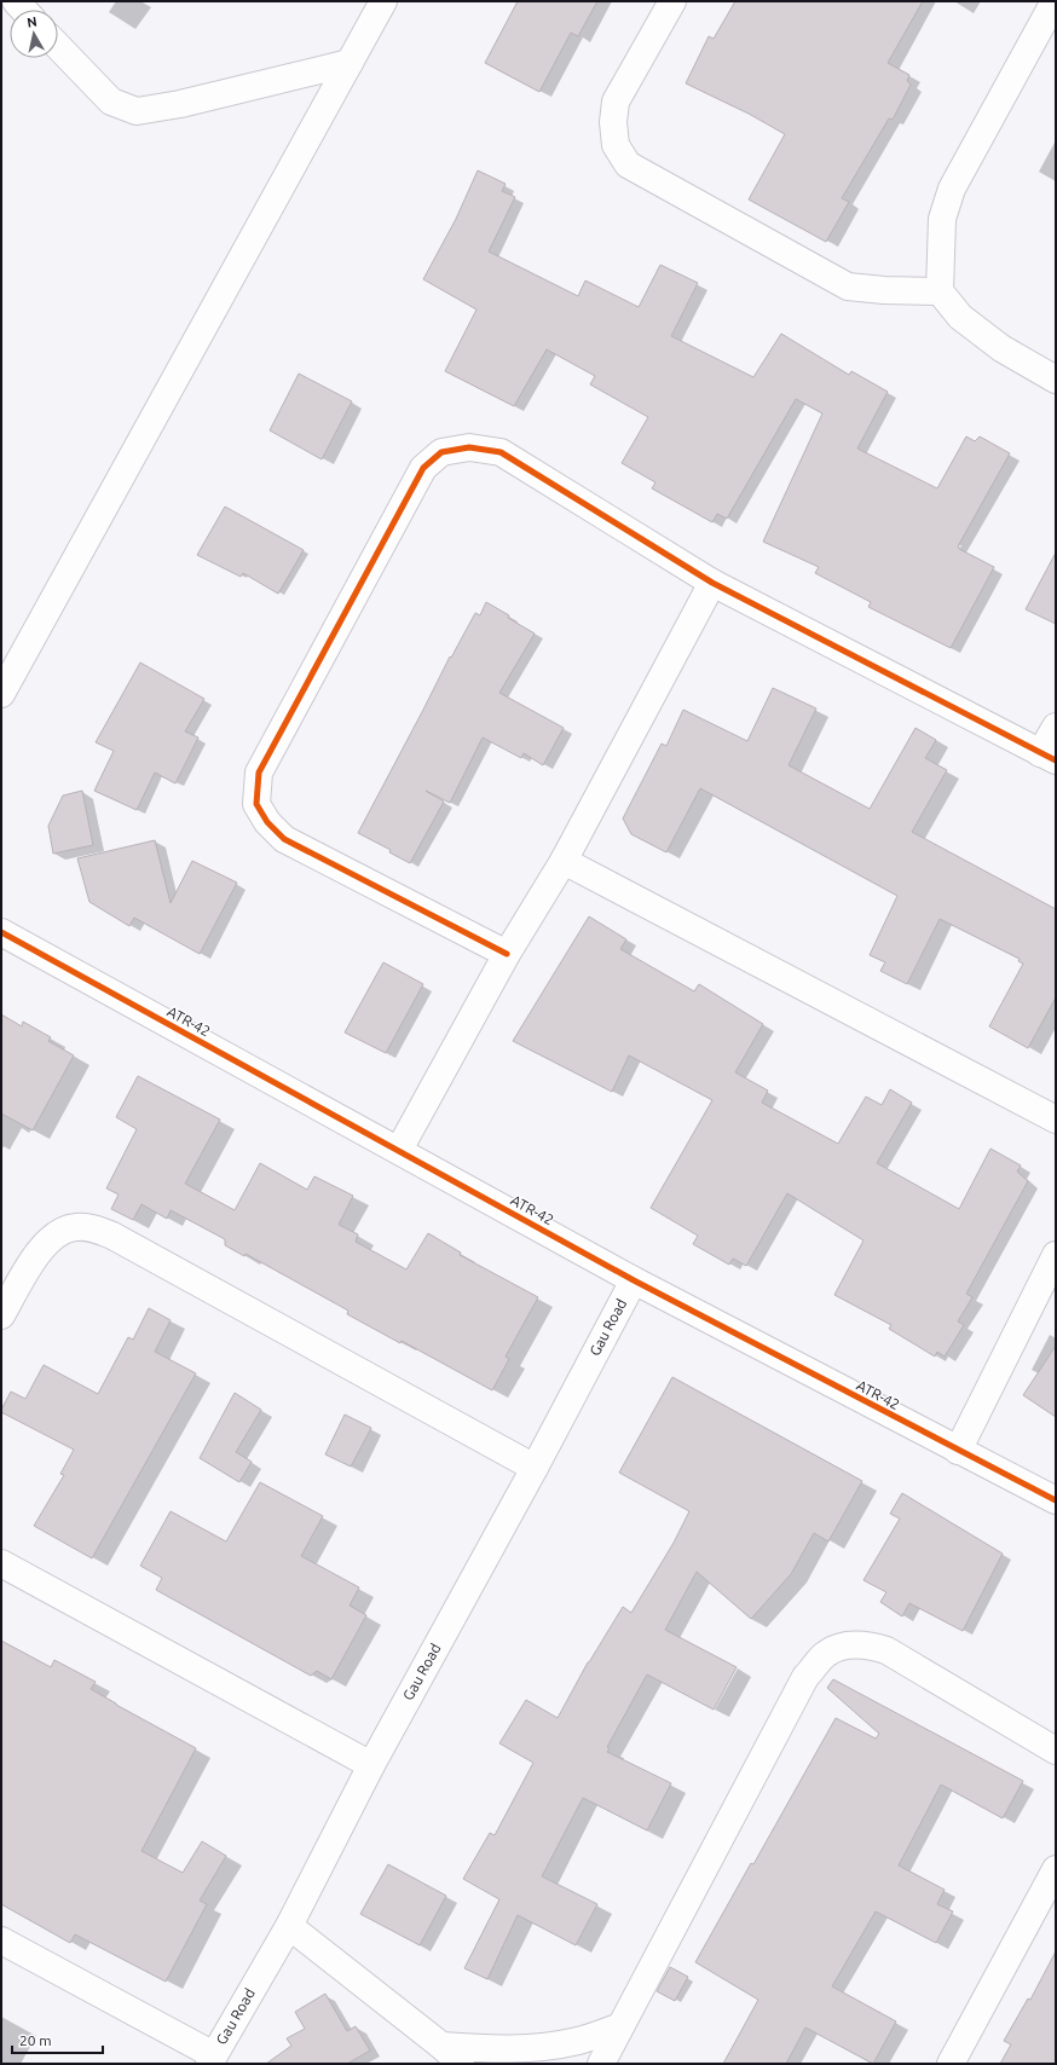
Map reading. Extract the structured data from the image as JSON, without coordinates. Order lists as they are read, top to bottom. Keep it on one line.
{"streets":{"street":["ATR-42","Gau Road"]},"crossings":[["ATR-42","Gau Road"]],"scale_bar":"20 m","north":"top"}
